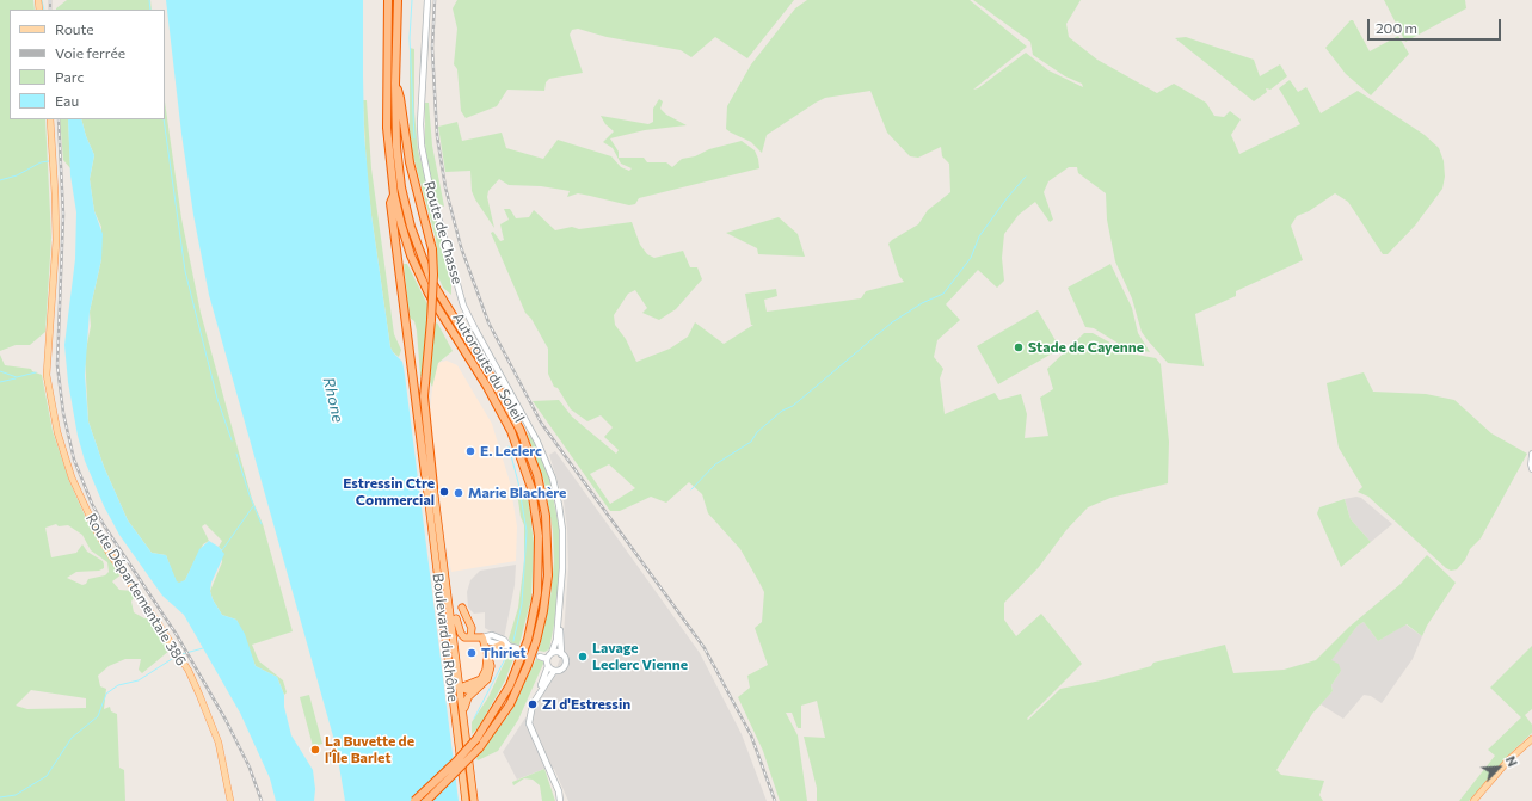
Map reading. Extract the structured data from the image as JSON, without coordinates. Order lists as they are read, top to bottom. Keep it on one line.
{"streets":{"highway":["Autoroute du Soleil","Boulevard du Rhône"],"main road":["Route de Chasse","Route Départementale 386"]},"water":["Rhone"],"places":["Stade de Cayenne","E. Leclerc","Estressin Ctre Commercial","Marie Blachère","Thiriet","Lavage Leclerc Vienne","ZI d'Estressin","La Buvette de l'Île Barlet"],"legend":["Route","Voie ferrée","Parc","Eau"],"scale_bar":"200 m","north":"top right"}
